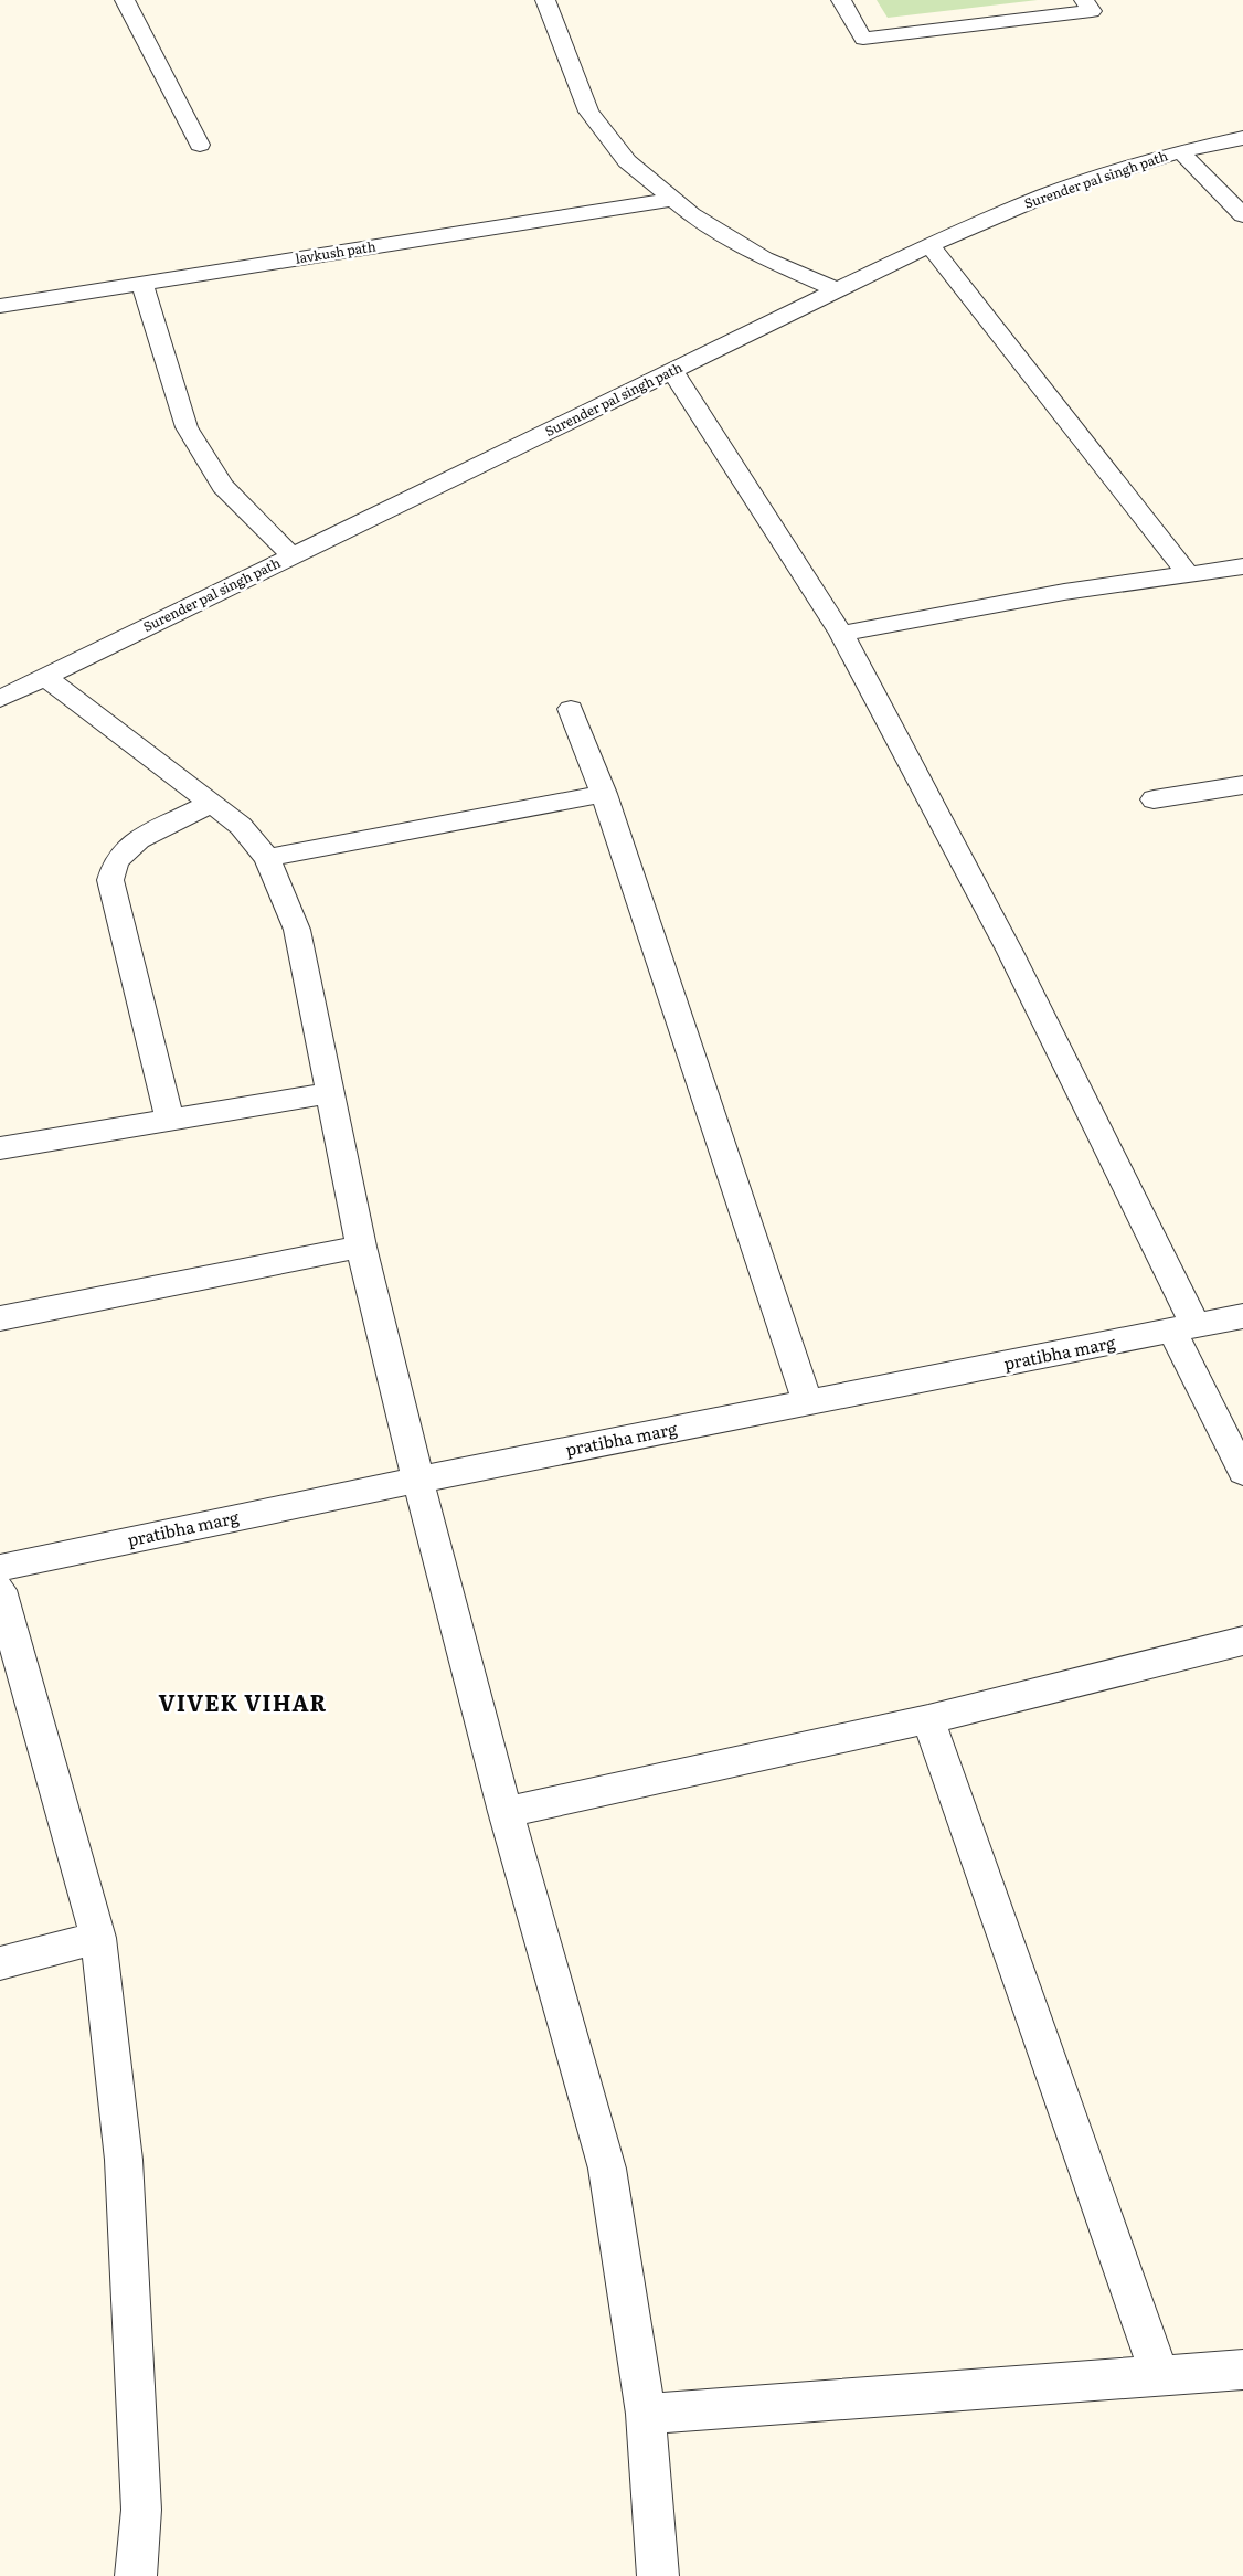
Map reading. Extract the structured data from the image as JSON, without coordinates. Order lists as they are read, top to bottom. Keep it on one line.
{"streets":{"street":["Surender pal singh path","lavkush path","pratibha marg"]},"districts":["VIVEK VIHAR"]}
